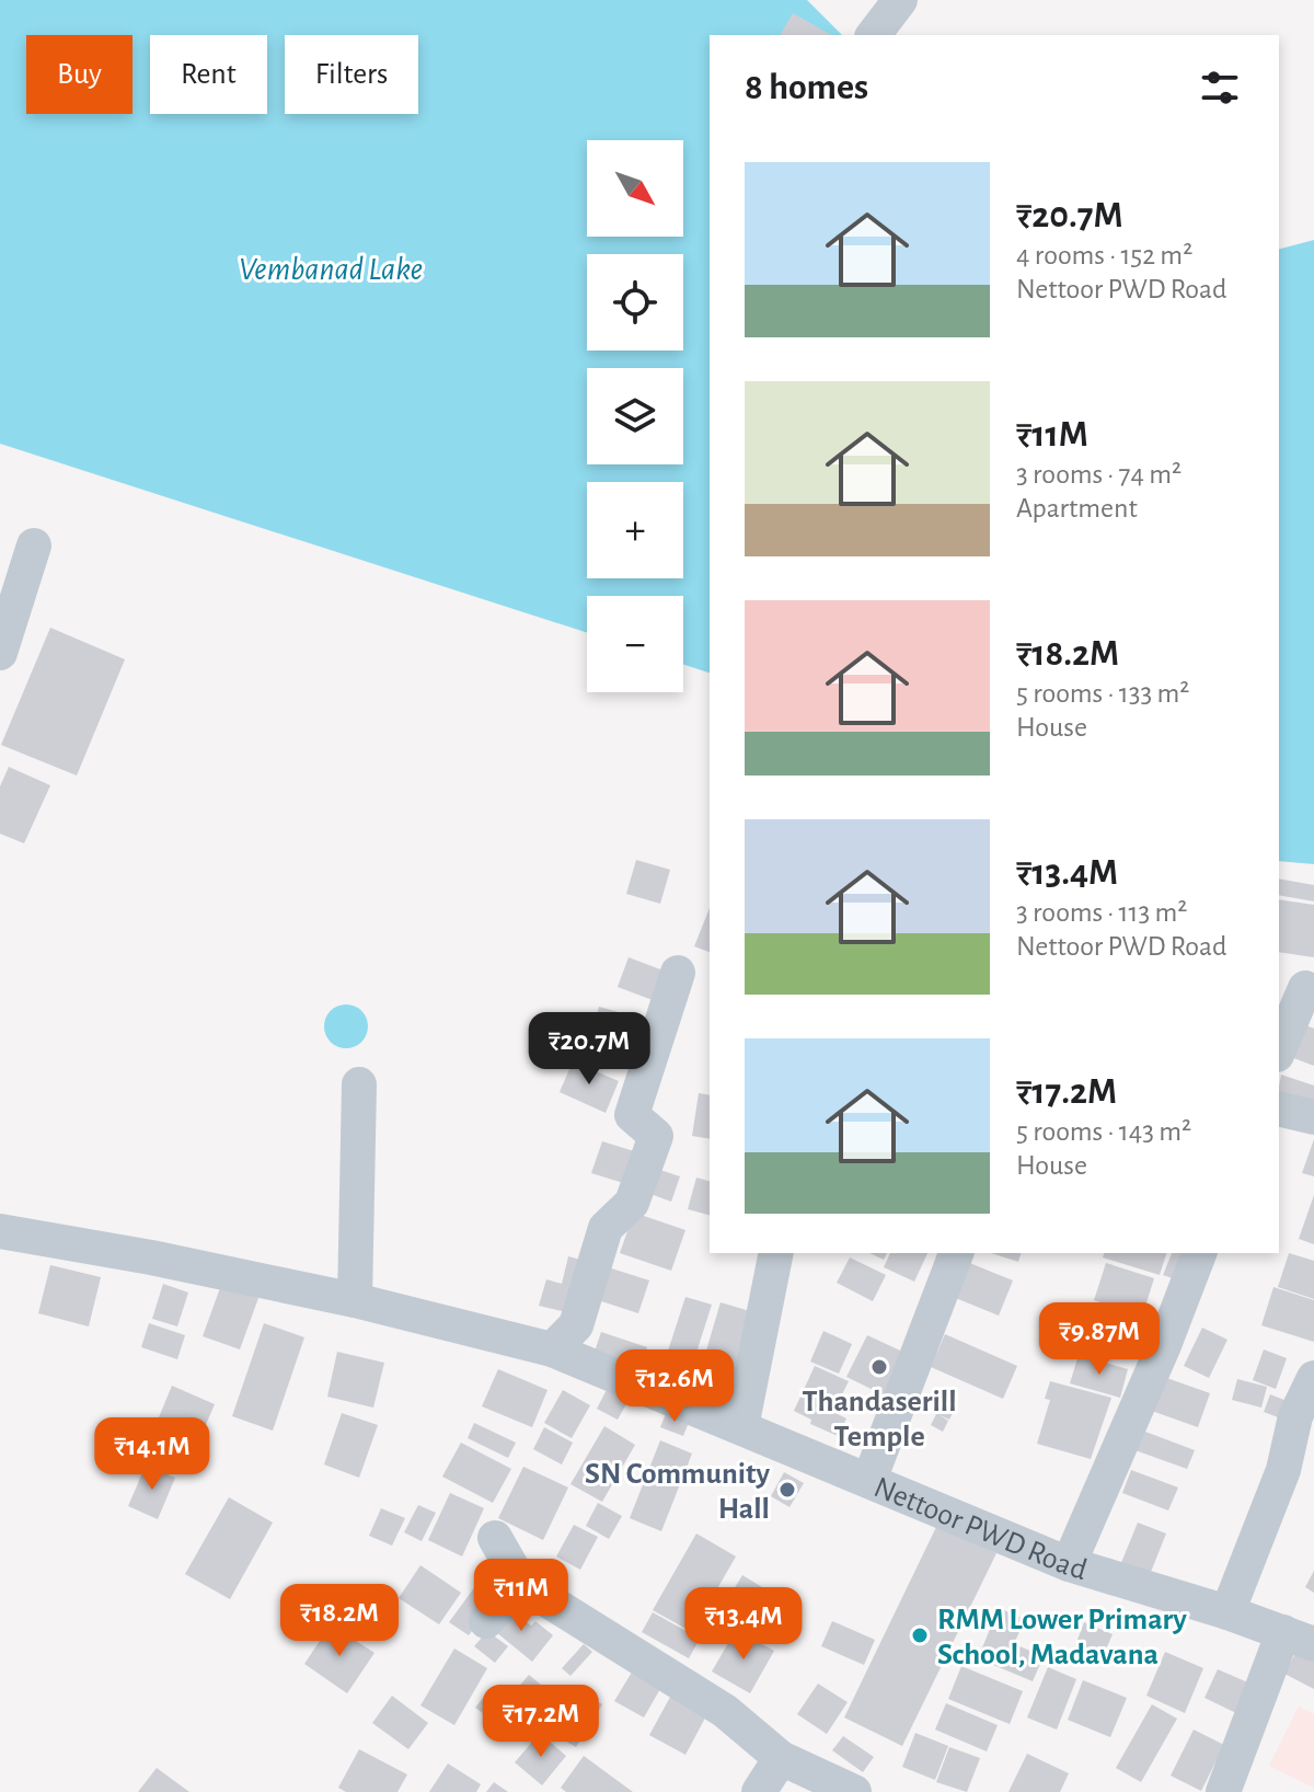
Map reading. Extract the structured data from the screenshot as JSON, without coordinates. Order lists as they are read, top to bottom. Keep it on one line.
{"streets":{"street":["Nettoor PWD Road"]},"water":["Vembanad Lake"],"places":["Thandaserill Temple","SN Community Hall","RMM Lower Primary School, Madavana"],"north":"bottom right","page":{"chip":["Buy","Rent","Filters"],"heading":"8 homes","map_buttons":["+","−"],"list":[{"name":"₹20.7M","note":"4 rooms · 152 m² · Nettoor PWD Road"},{"name":"₹11M","note":"3 rooms · 74 m² · Apartment"},{"name":"₹18.2M","note":"5 rooms · 133 m² · House"},{"name":"₹13.4M","note":"3 rooms · 113 m² · Nettoor PWD Road"},{"name":"₹17.2M","note":"5 rooms · 143 m² · House"}],"price":["₹20.7M","₹9.87M","₹12.6M","₹14.1M","₹11M","₹18.2M","₹13.4M","₹17.2M"]}}
